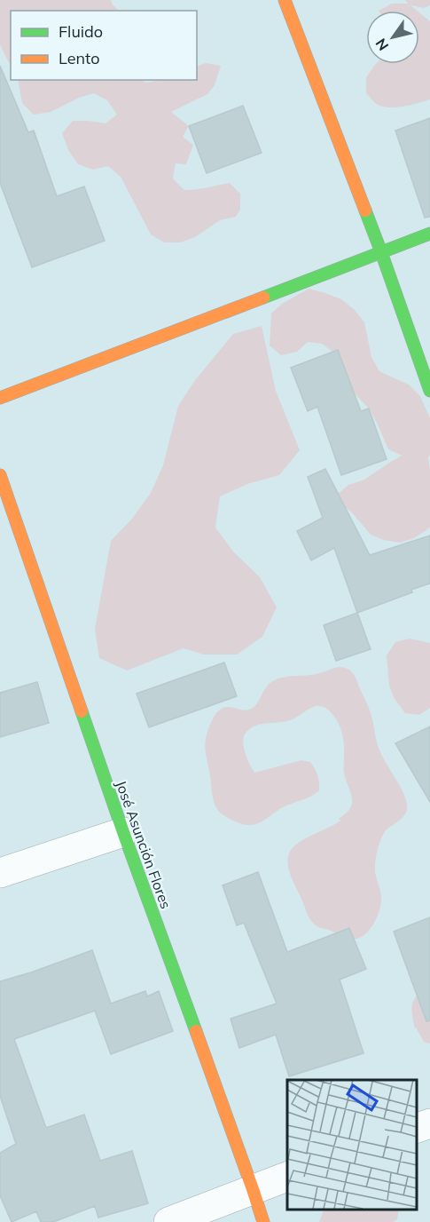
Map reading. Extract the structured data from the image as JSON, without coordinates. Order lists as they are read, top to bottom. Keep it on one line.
{"streets":{"street":["José Asunción Flores"]},"legend":["Fluido","Lento"],"north":"bottom left"}
